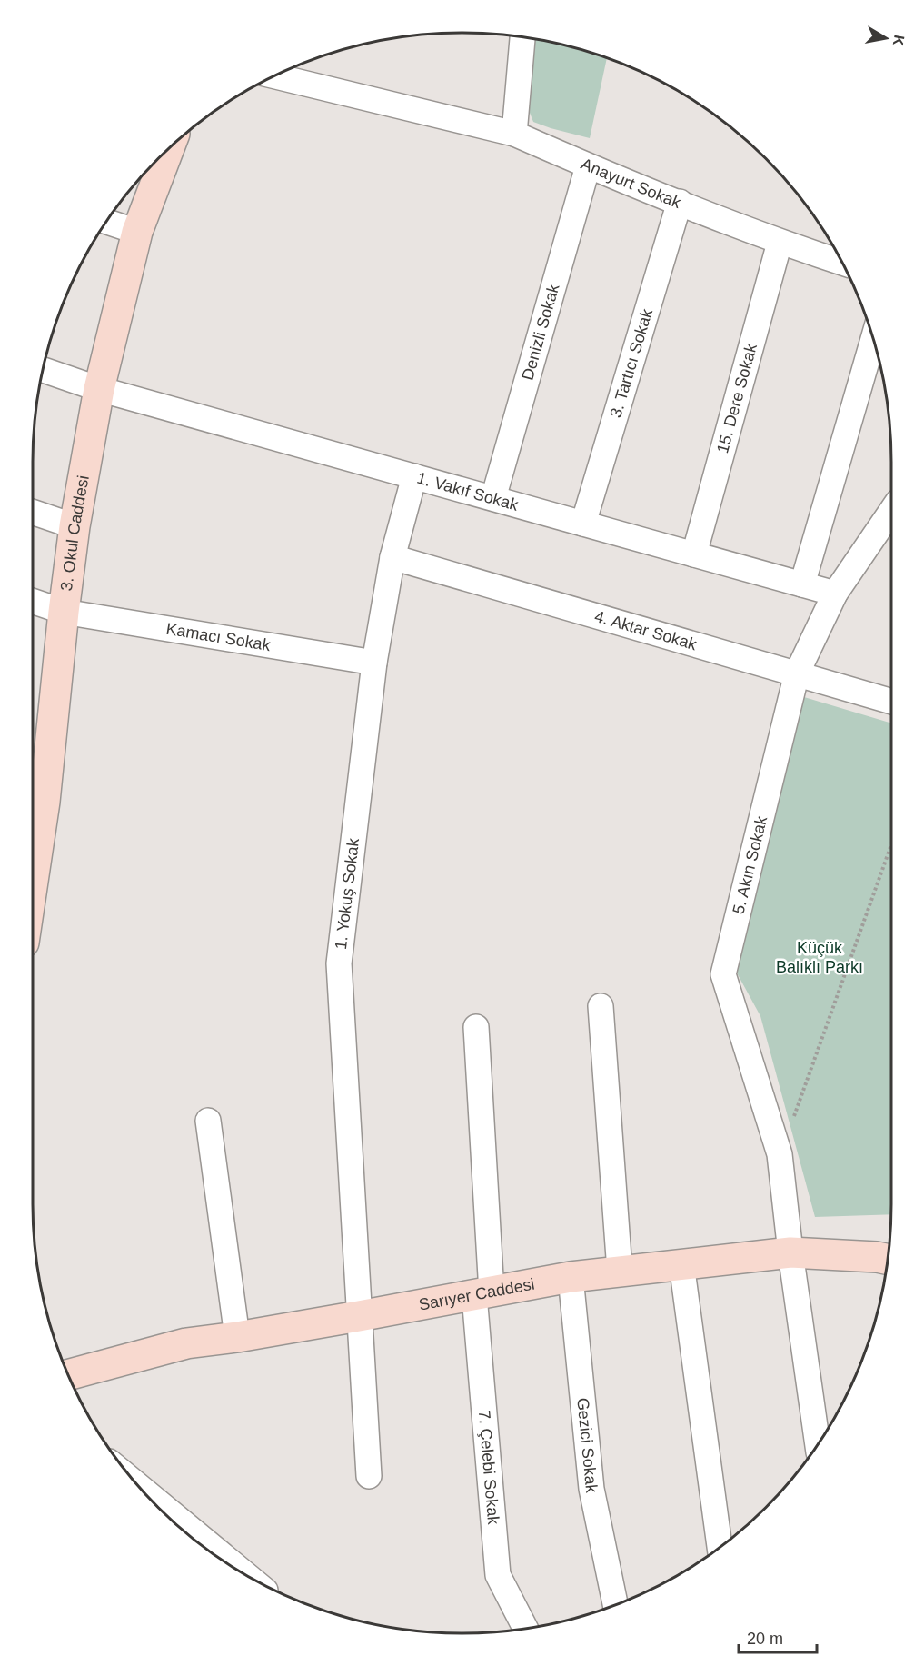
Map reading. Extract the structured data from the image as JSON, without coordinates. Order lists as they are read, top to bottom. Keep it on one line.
{"streets":{"street":["Anayurt Sokak","Denizli Sokak","3. Tartıcı Sokak","15. Dere Sokak","1. Vakıf Sokak","3. Okul Caddesi","4. Aktar Sokak","Kamacı Sokak","5. Akın Sokak","1. Yokuş Sokak","Sarıyer Caddesi","Gezici Sokak","7. Çelebi Sokak"]},"crossings":[["Anayurt Sokak","Denizli Sokak"],["Anayurt Sokak","3. Tartıcı Sokak"],["Anayurt Sokak","15. Dere Sokak"],["Denizli Sokak","1. Vakıf Sokak"],["3. Tartıcı Sokak","1. Vakıf Sokak"],["15. Dere Sokak","1. Vakıf Sokak"],["1. Vakıf Sokak","3. Okul Caddesi"],["1. Vakıf Sokak","5. Akın Sokak"],["1. Vakıf Sokak","1. Yokuş Sokak"],["3. Okul Caddesi","Kamacı Sokak"],["4. Aktar Sokak","5. Akın Sokak"],["4. Aktar Sokak","1. Yokuş Sokak"],["Kamacı Sokak","1. Yokuş Sokak"],["5. Akın Sokak","Sarıyer Caddesi"],["1. Yokuş Sokak","Sarıyer Caddesi"],["Sarıyer Caddesi","Gezici Sokak"],["Sarıyer Caddesi","7. Çelebi Sokak"]],"parks":["Küçük Balıklı Parkı"],"scale_bar":"20 m","north":"right"}
